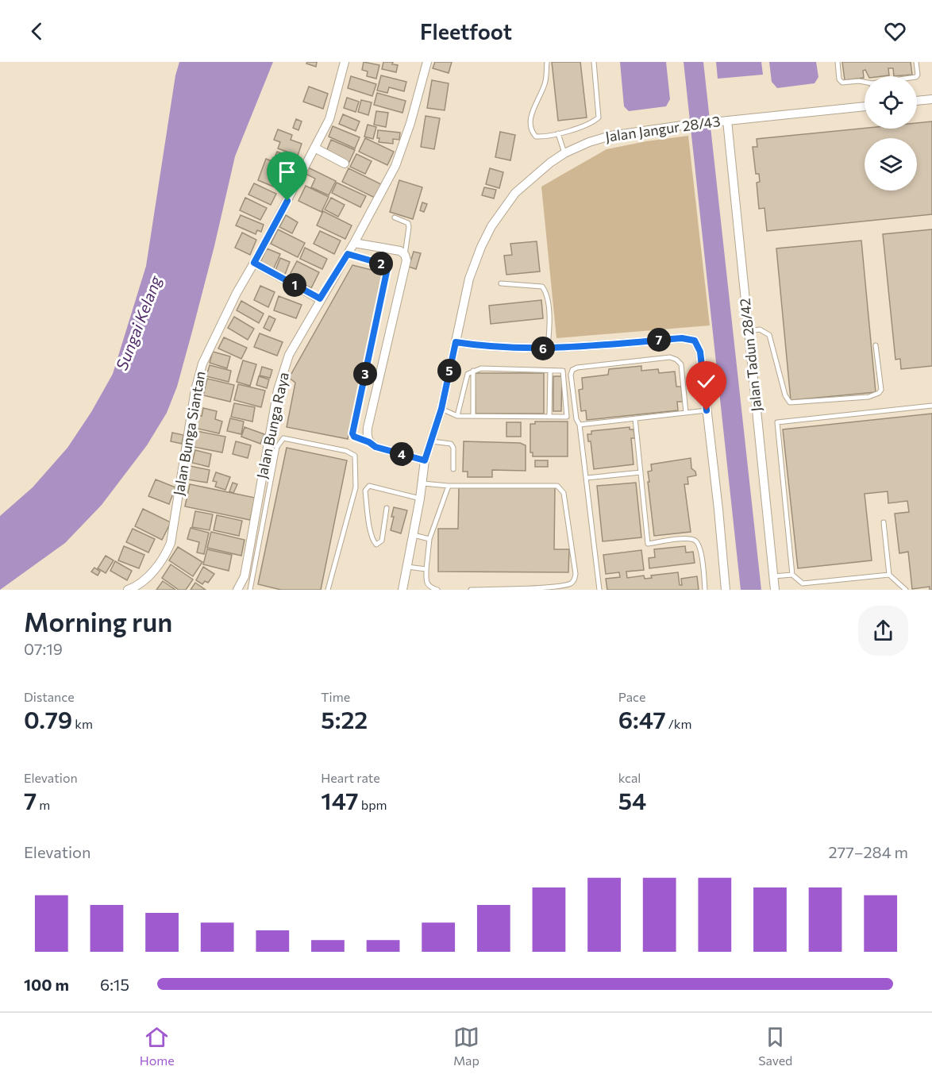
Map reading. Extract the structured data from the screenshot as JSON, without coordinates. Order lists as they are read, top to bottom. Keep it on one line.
{"streets":{"street":["Jalan Jangur 28/43","Jalan Tadun 28/42","Jalan Bunga Raya","Jalan Bunga Siantan"]},"crossings":[["Jalan Jangur 28/43","Jalan Tadun 28/42"]],"water":["Sungai Kelang"],"page":{"header":"Fleetfoot","pins":["2","1","7","6","5","3","4"],"heading":["Morning run","07:19"],"stats":[["Distance","0.79 km"],["Time","5:22"],["Pace","6:47 /km"],["Elevation","7 m"],["Heart rate","147 bpm"],["kcal","54"]],"chart":["Elevation","277–284 m"],"list":[{"name":"100 m","note":"6:15"}],"tabs":["Home","Map","Saved"]}}
